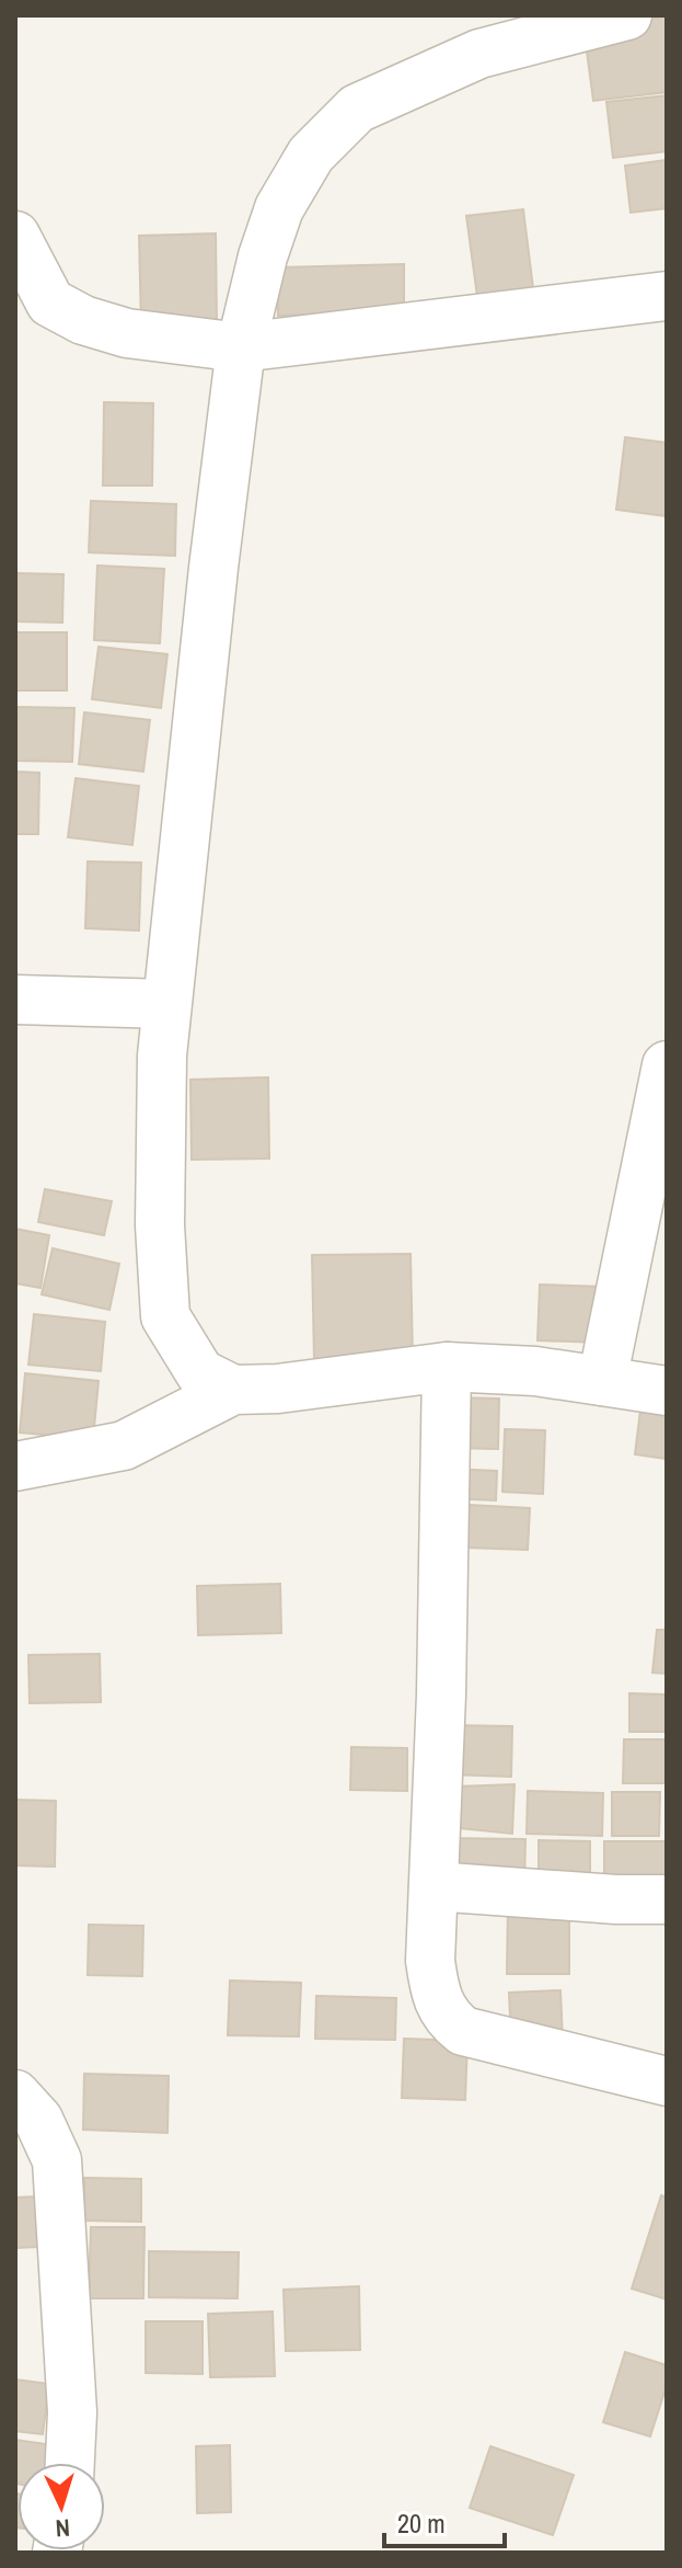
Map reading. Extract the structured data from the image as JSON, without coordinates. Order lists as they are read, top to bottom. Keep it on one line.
{"scale_bar":"20 m","north":"bottom"}
